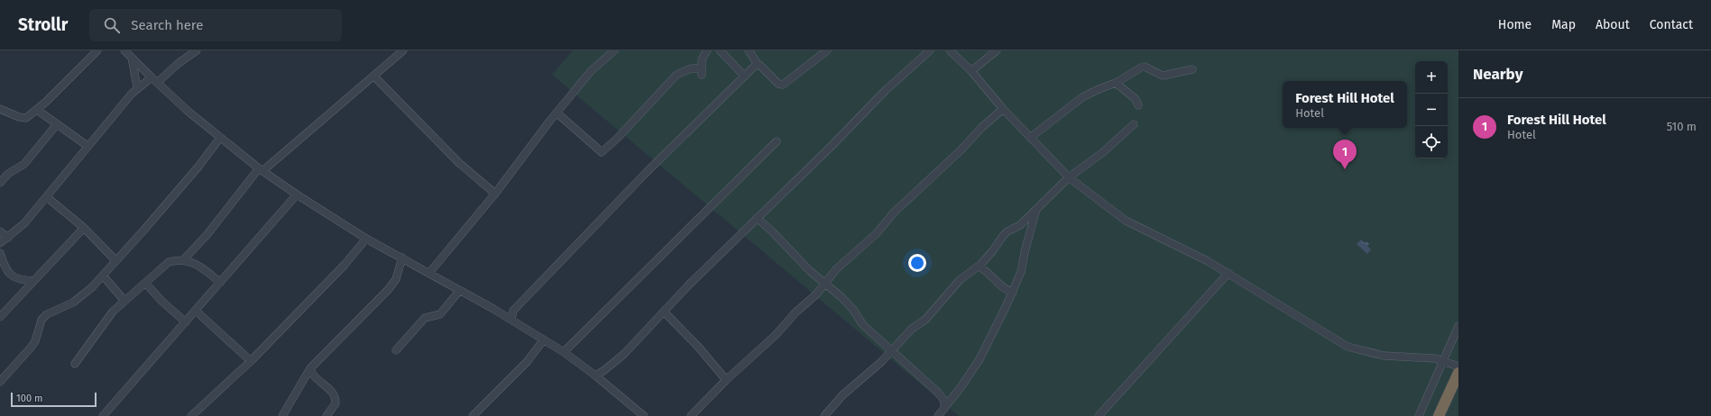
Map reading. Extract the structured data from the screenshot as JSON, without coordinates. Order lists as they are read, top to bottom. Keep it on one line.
{"scale_bar":"100 m","page":{"header":"Strollr","search":"Search here","nav":["Home","Map","About","Contact"],"heading":"Nearby","map_buttons":["+","−"],"popup":["Forest Hill Hotel","Hotel"],"list":[{"mark":"1","name":"Forest Hill Hotel","note":"Hotel","value":"510 m"}],"pins":"1","scale":"100 m"}}
